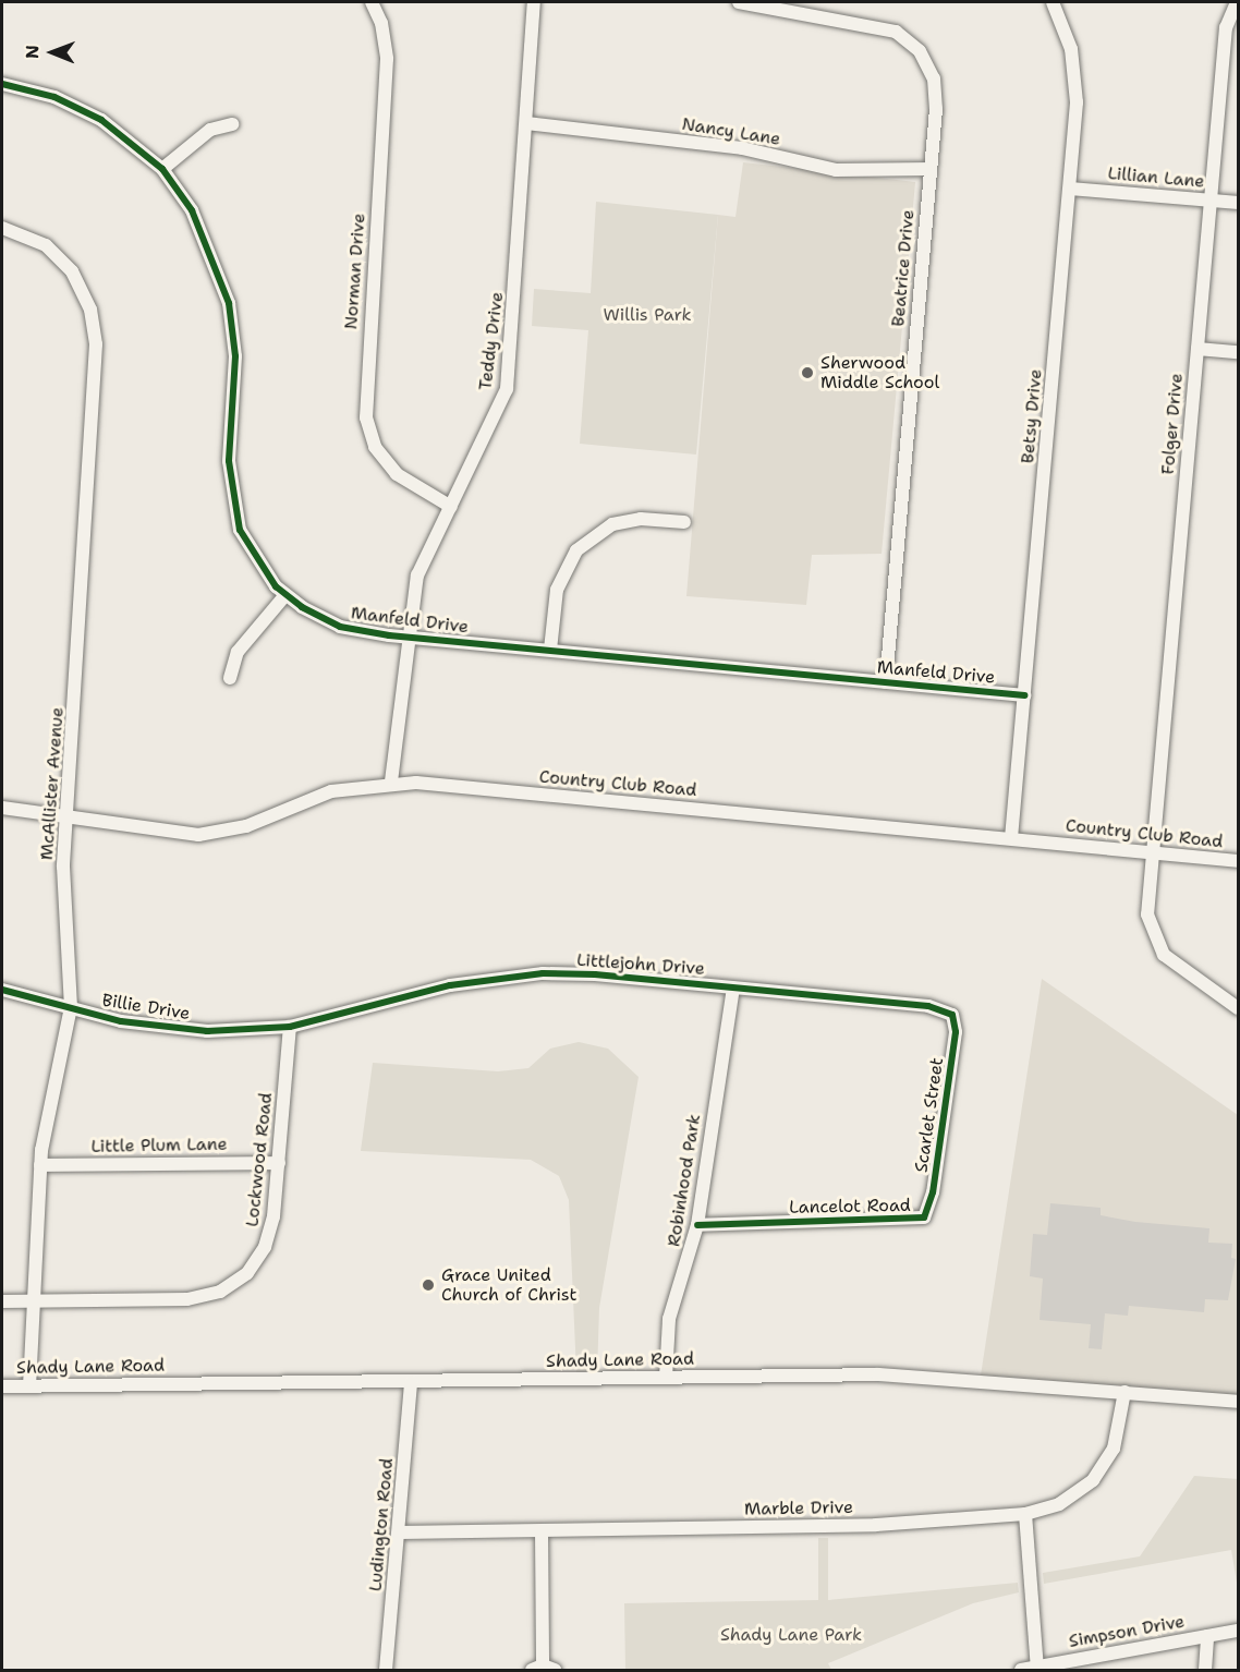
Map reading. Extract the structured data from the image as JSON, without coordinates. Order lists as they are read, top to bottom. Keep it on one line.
{"streets":{"street":["Nancy Lane","Lillian Lane","Beatrice Drive","Norman Drive","Teddy Drive","Betsy Drive","Folger Drive","Manfeld Drive","McAllister Avenue","Country Club Road","Littlejohn Drive","Billie Drive","Scarlet Street","Little Plum Lane","Lockwood Road","Robinhood Park","Lancelot Road","Shady Lane Road","Marble Drive","Ludington Road","Simpson Drive"]},"crossings":[["Nancy Lane","Beatrice Drive"],["Nancy Lane","Teddy Drive"],["Lillian Lane","Betsy Drive"],["Lillian Lane","Folger Drive"],["Beatrice Drive","Manfeld Drive"],["Norman Drive","Teddy Drive"],["Teddy Drive","Manfeld Drive"],["Teddy Drive","Country Club Road"],["Betsy Drive","Manfeld Drive"],["Betsy Drive","Country Club Road"],["Folger Drive","Country Club Road"],["McAllister Avenue","Country Club Road"],["McAllister Avenue","Billie Drive"],["McAllister Avenue","Little Plum Lane"],["McAllister Avenue","Lockwood Road"],["McAllister Avenue","Shady Lane Road"],["Littlejohn Drive","Billie Drive"],["Littlejohn Drive","Scarlet Street"],["Littlejohn Drive","Lockwood Road"],["Littlejohn Drive","Robinhood Park"],["Billie Drive","Lockwood Road"],["Scarlet Street","Lancelot Road"],["Little Plum Lane","Lockwood Road"],["Robinhood Park","Lancelot Road"],["Robinhood Park","Shady Lane Road"],["Shady Lane Road","Marble Drive"],["Shady Lane Road","Ludington Road"],["Marble Drive","Ludington Road"]],"parks":["Willis Park","Shady Lane Park"],"places":["Sherwood Middle School","Grace United Church of Christ"],"north":"left"}
